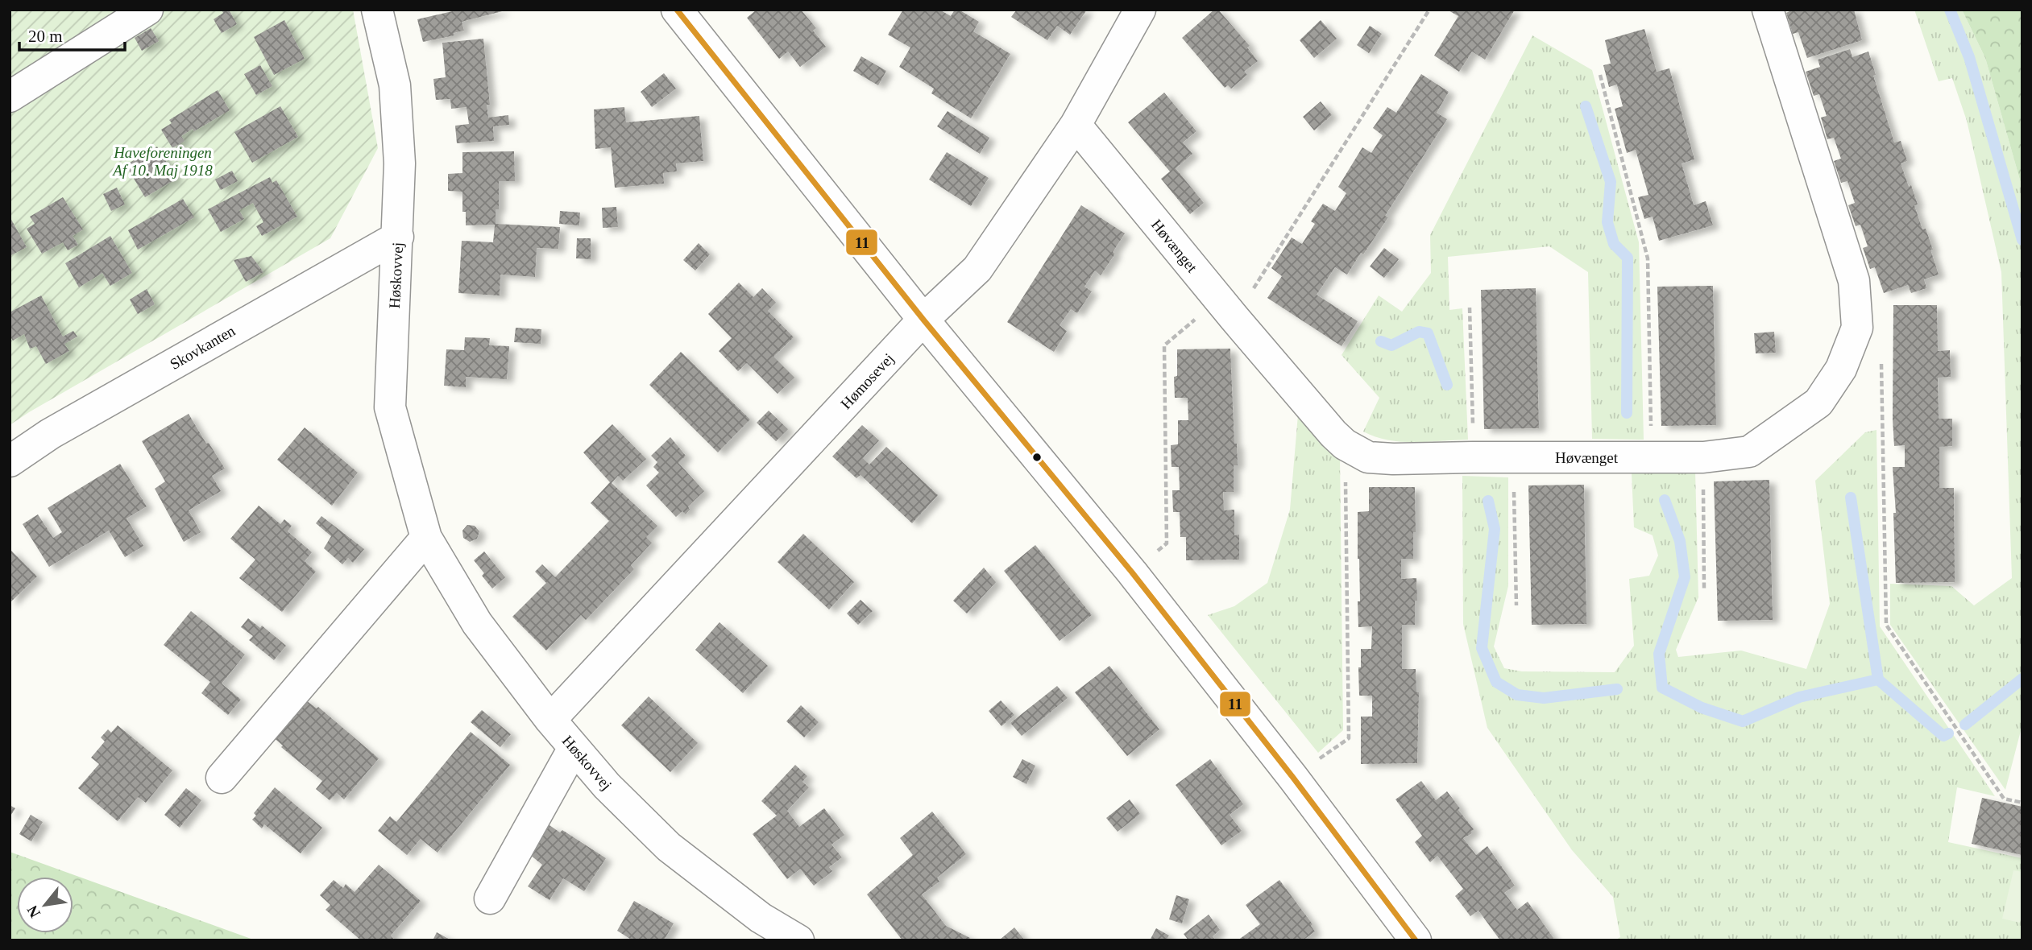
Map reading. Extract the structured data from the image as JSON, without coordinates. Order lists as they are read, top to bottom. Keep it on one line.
{"streets":{"street":["Høvænget","Høskovvej","Skovkanten","Hømosevej"]},"crossings":[["Høvænget","Hømosevej"],["Høskovvej","Skovkanten"],["Høskovvej","Hømosevej"]],"parks":["Haveforeningen Af 10. Maj 1918"],"lines":["transit line 11"],"scale_bar":"20 m","north":"bottom left"}
